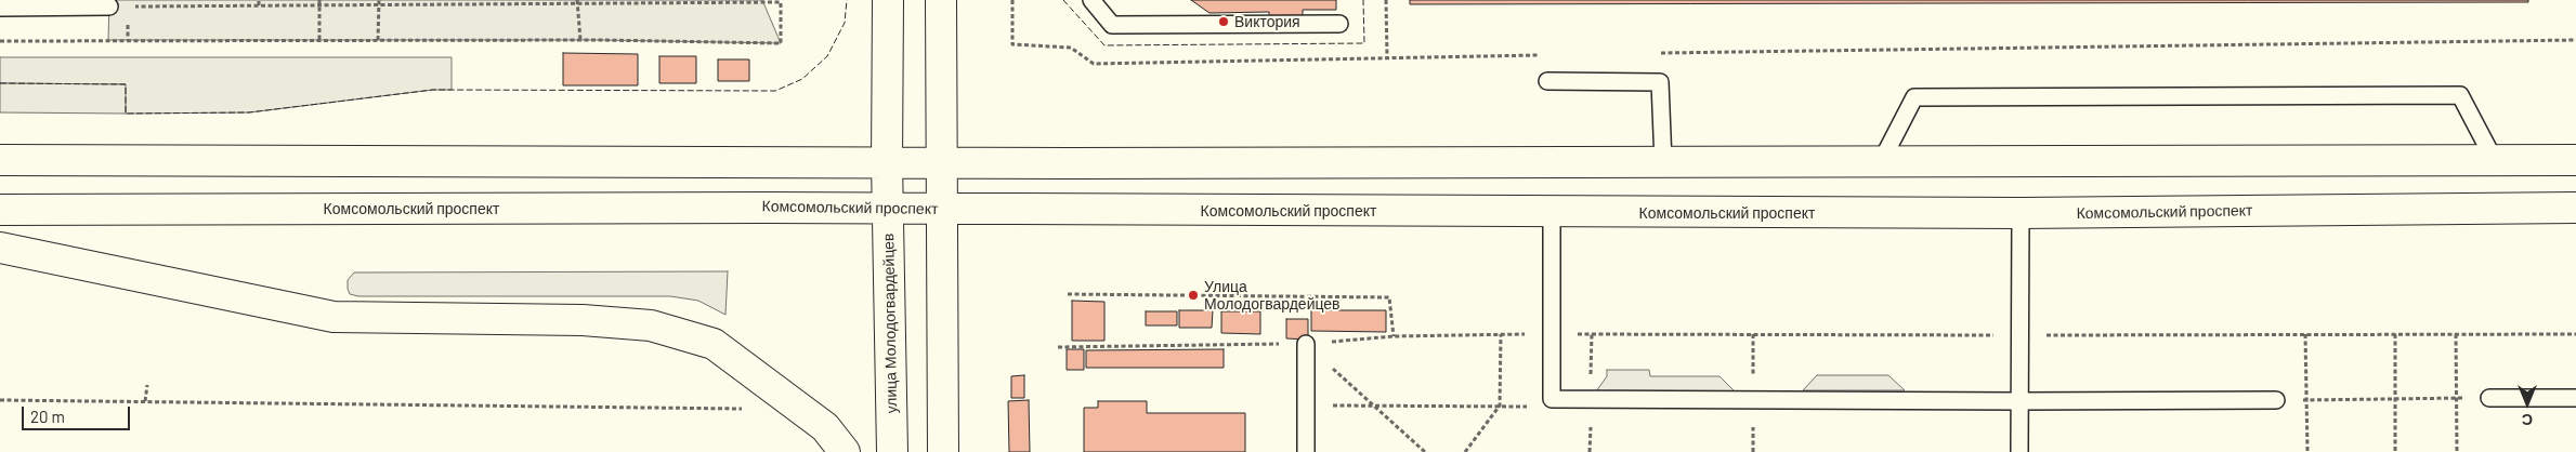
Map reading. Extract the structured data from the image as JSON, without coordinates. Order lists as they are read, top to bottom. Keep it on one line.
{"streets":{"main road":["Комсомольский проспект","улица Молодогвардейцев"]},"crossings":[["Комсомольский проспект","улица Молодогвардейцев"]],"places":["Виктория","Улица Молодогвардейцев"],"scale_bar":"20 m","north":"bottom"}
